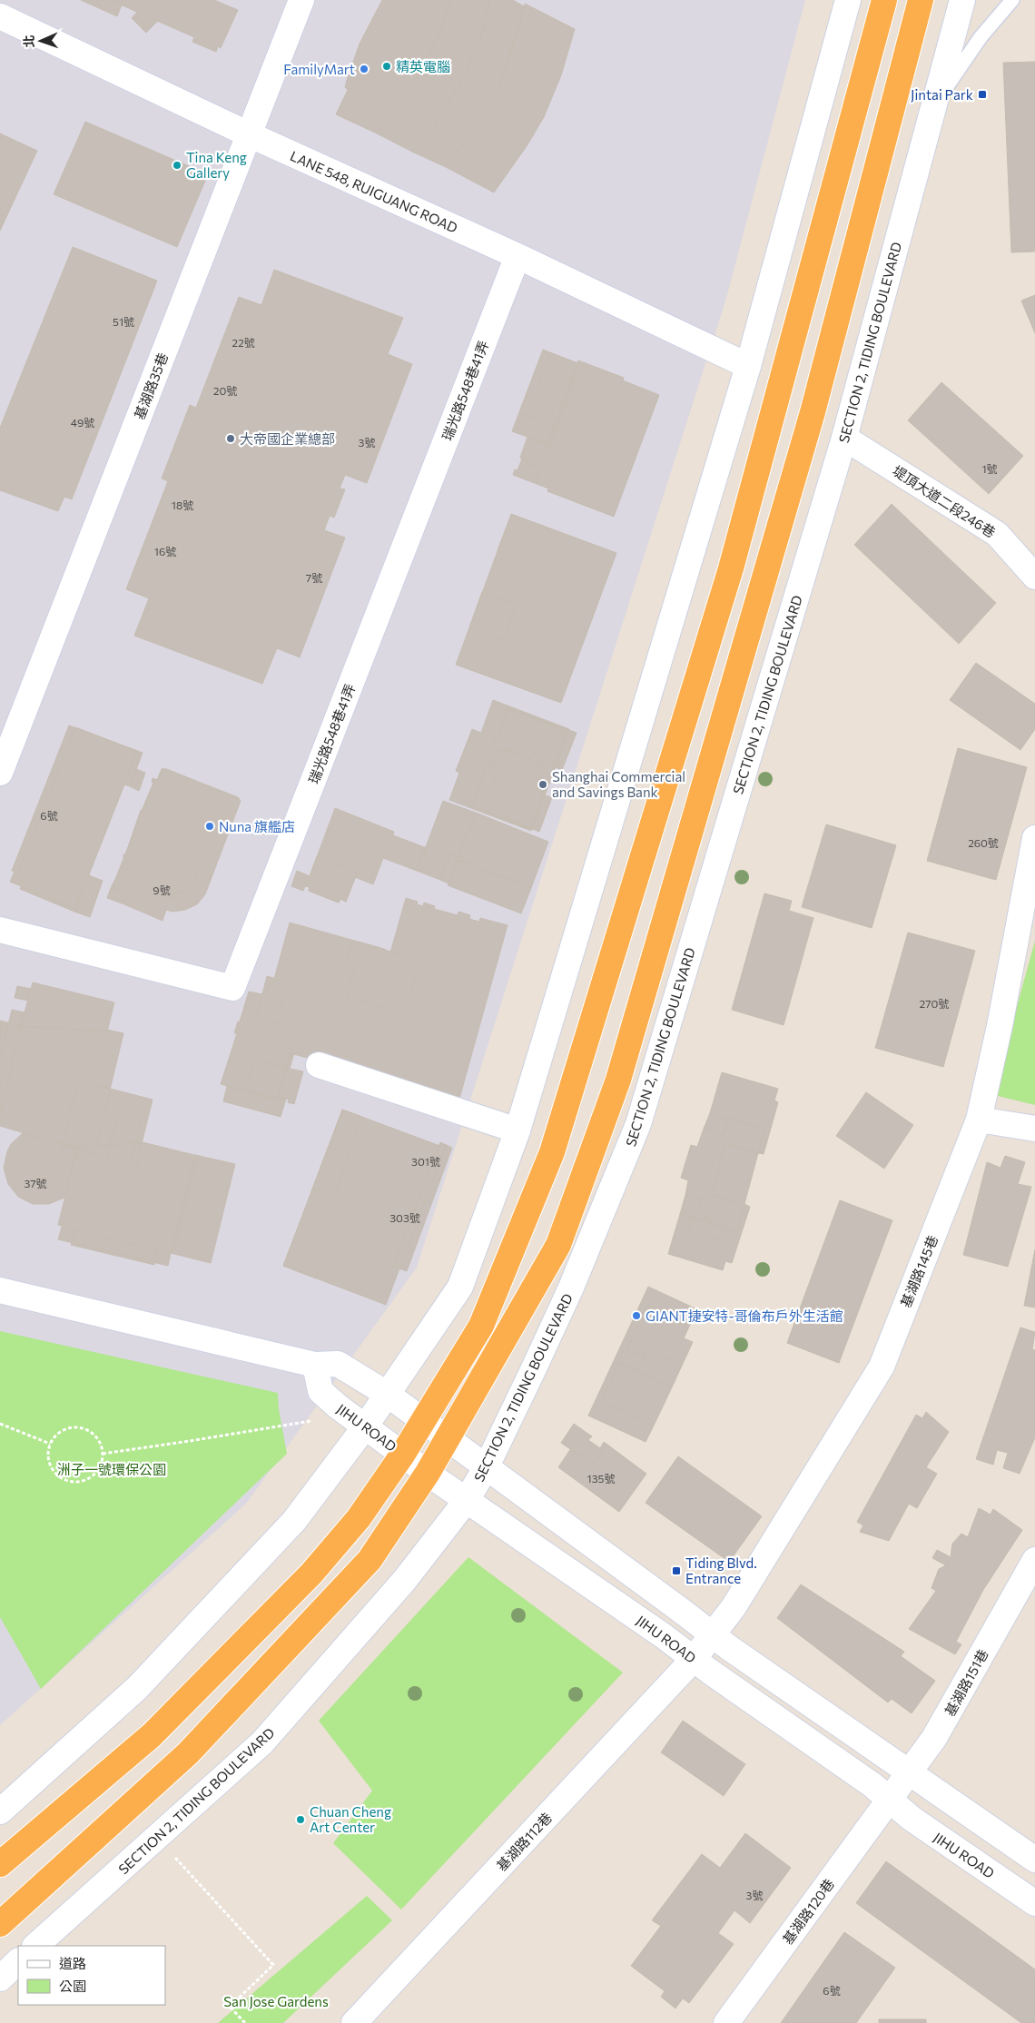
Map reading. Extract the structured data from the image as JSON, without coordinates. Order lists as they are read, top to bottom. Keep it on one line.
{"streets":{"street":["LANE 548, RUIGUANG ROAD","SECTION 2, TIDING BOULEVARD","基湖路35巷","瑞光路548巷41弄","堤頂大道二段246巷","基湖路145巷","JIHU ROAD","基湖路151巷","基湖路112巷","基湖路120巷"]},"crossings":[["LANE 548, RUIGUANG ROAD","基湖路35巷"],["LANE 548, RUIGUANG ROAD","瑞光路548巷41弄"],["SECTION 2, TIDING BOULEVARD","堤頂大道二段246巷"],["SECTION 2, TIDING BOULEVARD","JIHU ROAD"],["基湖路145巷","JIHU ROAD"],["基湖路145巷","基湖路112巷"],["JIHU ROAD","基湖路151巷"],["JIHU ROAD","基湖路112巷"],["JIHU ROAD","基湖路120巷"],["基湖路151巷","基湖路120巷"]],"parks":["洲子一號環保公園","San Jose Gardens"],"places":{"other":["精英電腦","FamilyMart","Tina Keng Gallery","大帝國企業總部","Shanghai Commercial and Savings Bank","Nuna 旗艦店","GIANT捷安特-哥倫布戶外生活館","Chuan Cheng Art Center"],"transit":["Jintai Park","Tiding Blvd. Entrance"]},"house_numbers":["51號","22號","20號","49號","3號","1號","18號","16號","7號","6號","260號","9號","270號","301號","37號","303號","135號","3號","6號"],"legend":["道路","公園"],"north":"left"}
